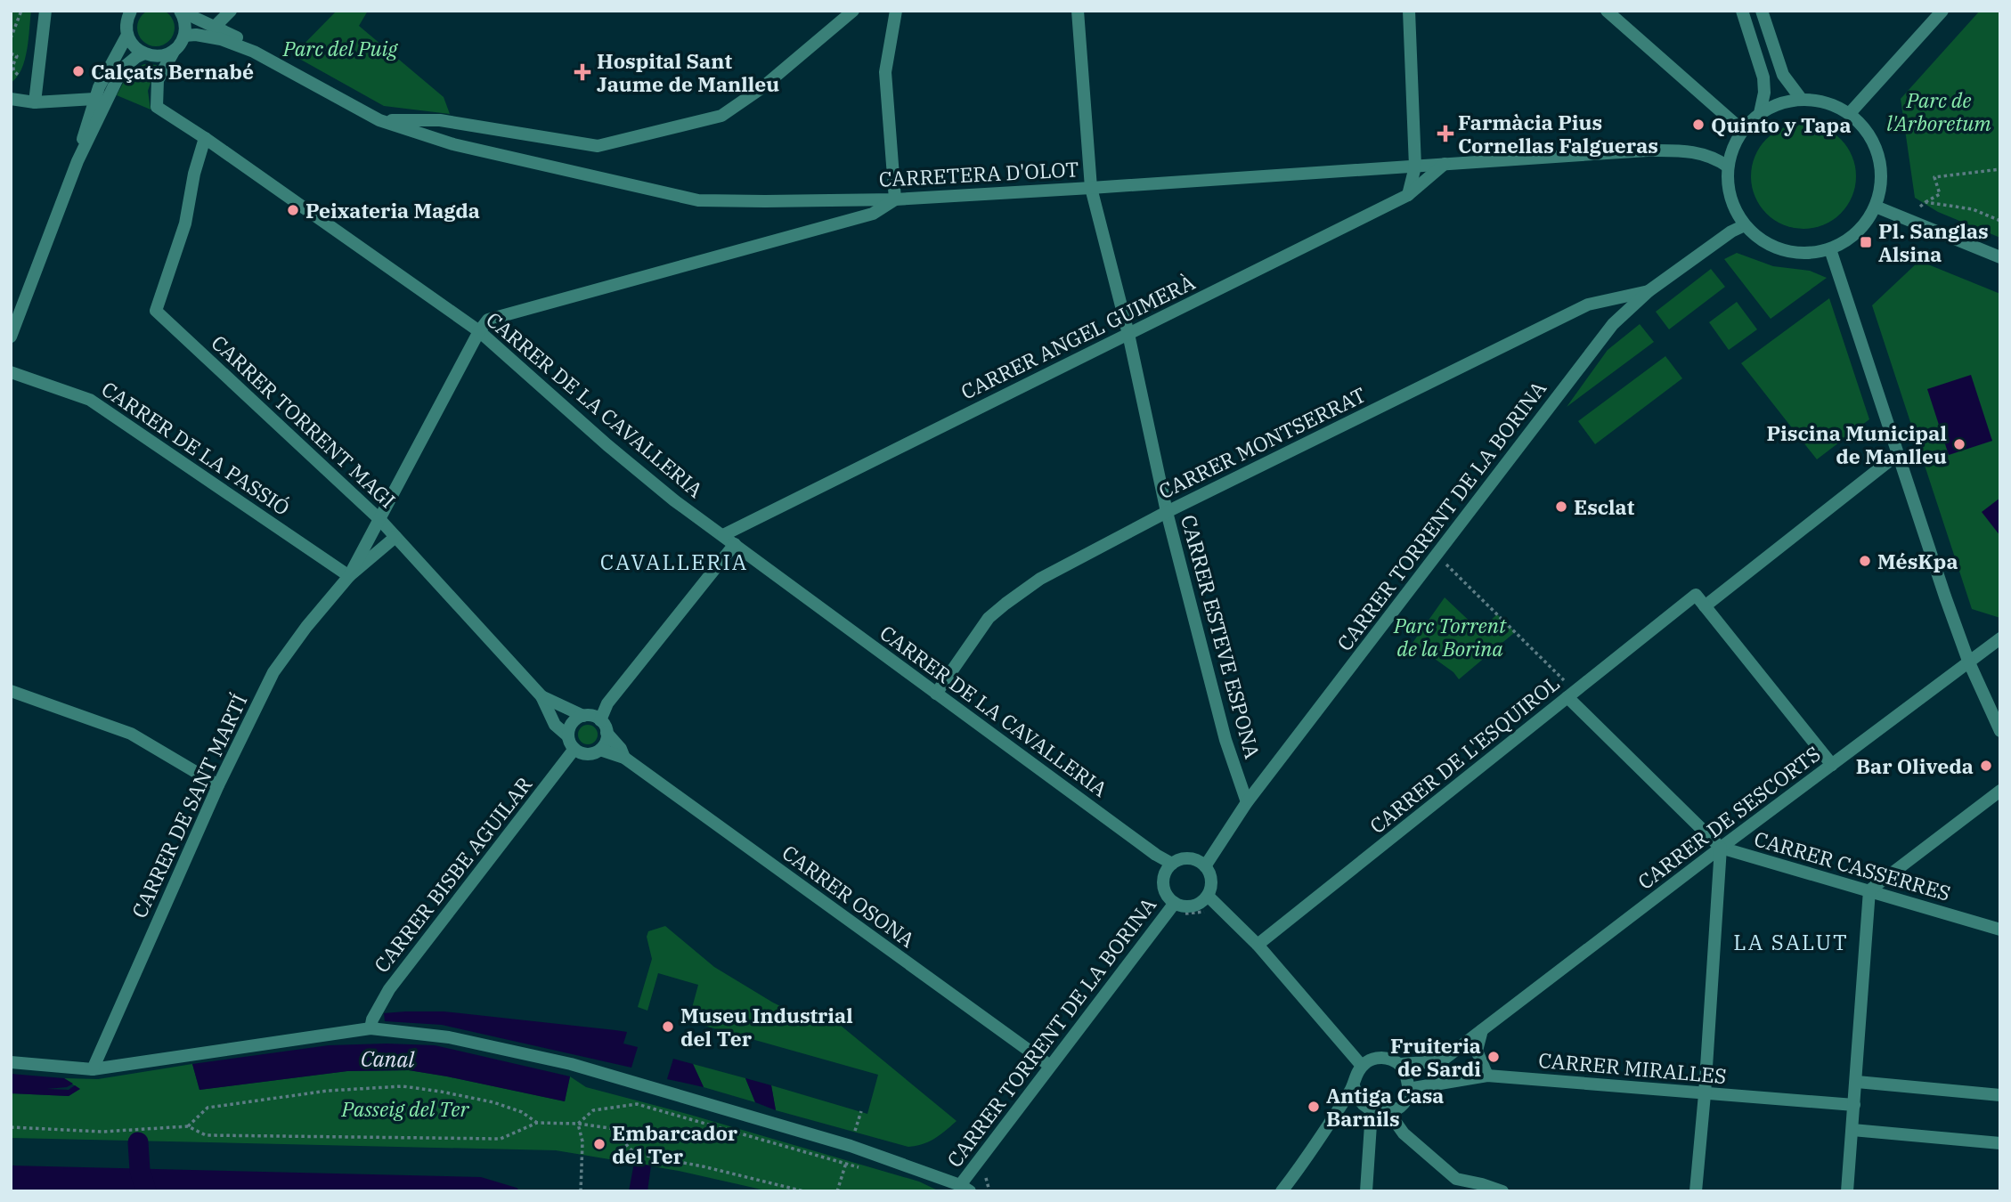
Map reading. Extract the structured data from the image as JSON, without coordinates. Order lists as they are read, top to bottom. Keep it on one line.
{"streets":{"street":["CARRETERA D'OLOT","CARRER ANGEL GUIMERÀ","CARRER DE LA CAVALLERIA","CARRER TORRENT MAGI","CARRER MONTSERRAT","CARRER DE LA PASSIÓ","CARRER TORRENT DE LA BORINA","CARRER ESTEVE ESPONA","CARRER DE L'ESQUIROL","CARRER DE SANT MARTÍ","CARRER DE SESCORTS","CARRER CASSERRES","CARRER BISBE AGUILAR","CARRER OSONA","CARRER MIRALLES"]},"crossings":[["CARRETERA D'OLOT","CARRER ANGEL GUIMERÀ"],["CARRETERA D'OLOT","CARRER TORRENT DE LA BORINA"],["CARRETERA D'OLOT","CARRER ESTEVE ESPONA"],["CARRER ANGEL GUIMERÀ","CARRER DE LA CAVALLERIA"],["CARRER ANGEL GUIMERÀ","CARRER ESTEVE ESPONA"],["CARRER DE LA CAVALLERIA","CARRER TORRENT MAGI"],["CARRER DE LA CAVALLERIA","CARRER MONTSERRAT"],["CARRER DE LA CAVALLERIA","CARRER TORRENT DE LA BORINA"],["CARRER DE LA CAVALLERIA","CARRER DE SANT MARTÍ"],["CARRER TORRENT MAGI","CARRER DE SANT MARTÍ"],["CARRER TORRENT MAGI","CARRER BISBE AGUILAR"],["CARRER TORRENT MAGI","CARRER OSONA"],["CARRER MONTSERRAT","CARRER TORRENT DE LA BORINA"],["CARRER MONTSERRAT","CARRER ESTEVE ESPONA"],["CARRER DE LA PASSIÓ","CARRER DE SANT MARTÍ"],["CARRER TORRENT DE LA BORINA","CARRER ESTEVE ESPONA"],["CARRER TORRENT DE LA BORINA","CARRER OSONA"],["CARRER DE L'ESQUIROL","CARRER CASSERRES"],["CARRER DE SESCORTS","CARRER CASSERRES"],["CARRER DE SESCORTS","CARRER MIRALLES"],["CARRER BISBE AGUILAR","CARRER OSONA"]],"districts":["CAVALLERIA","LA SALUT"],"water":["Canal"],"parks":["Parc del Puig","Parc de l'Arboretum","Parc Torrent de la Borina","Passeig del Ter"],"places":{"other":["Calçats Bernabé","Quinto y Tapa","Peixateria Magda","Piscina Municipal de Manlleu","Esclat","MésKpa","Bar Oliveda","Museu Industrial del Ter","Fruiteria de Sardi","Antiga Casa Barnils","Embarcador del Ter"],"health":["Hospital Sant Jaume de Manlleu","Farmàcia Pius Cornellas Falgueras"],"transit":["Pl. Sanglas Alsina"]}}
